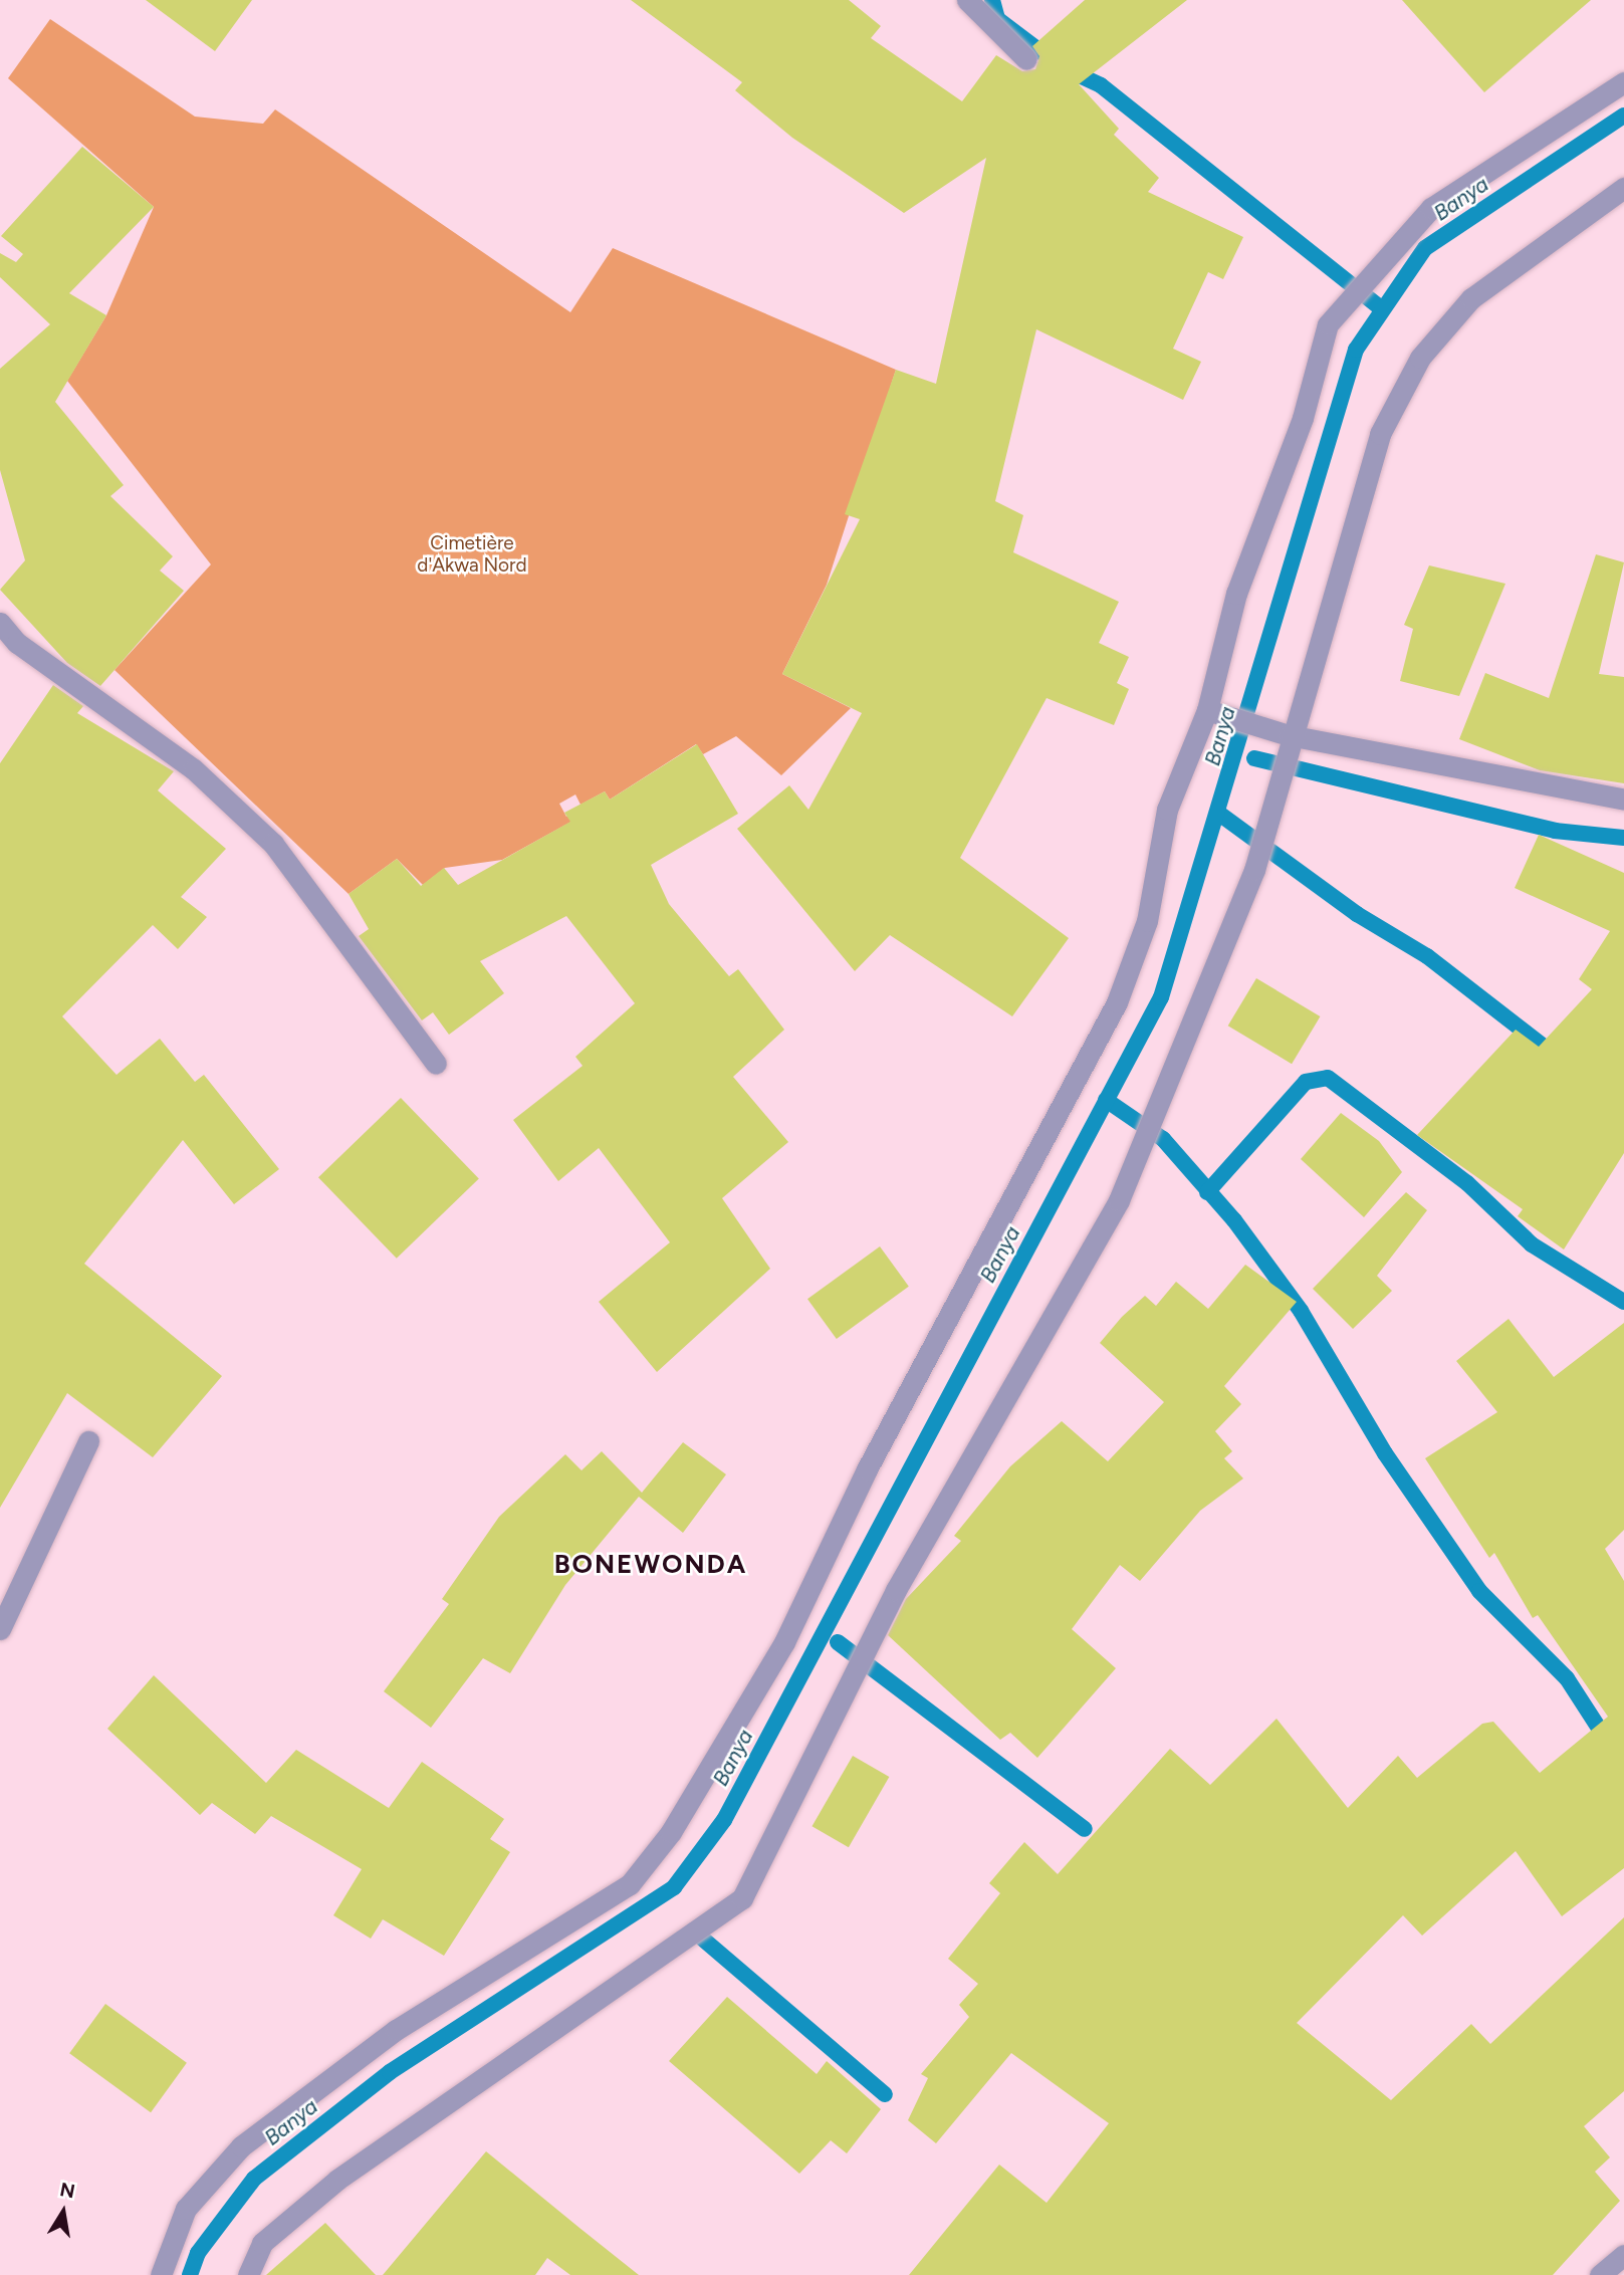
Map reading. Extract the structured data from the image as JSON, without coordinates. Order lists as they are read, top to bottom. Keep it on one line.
{"districts":["BONEWONDA"],"water":["Banya"],"parks":["Cimetière d'Akwa Nord"],"north":"top"}
